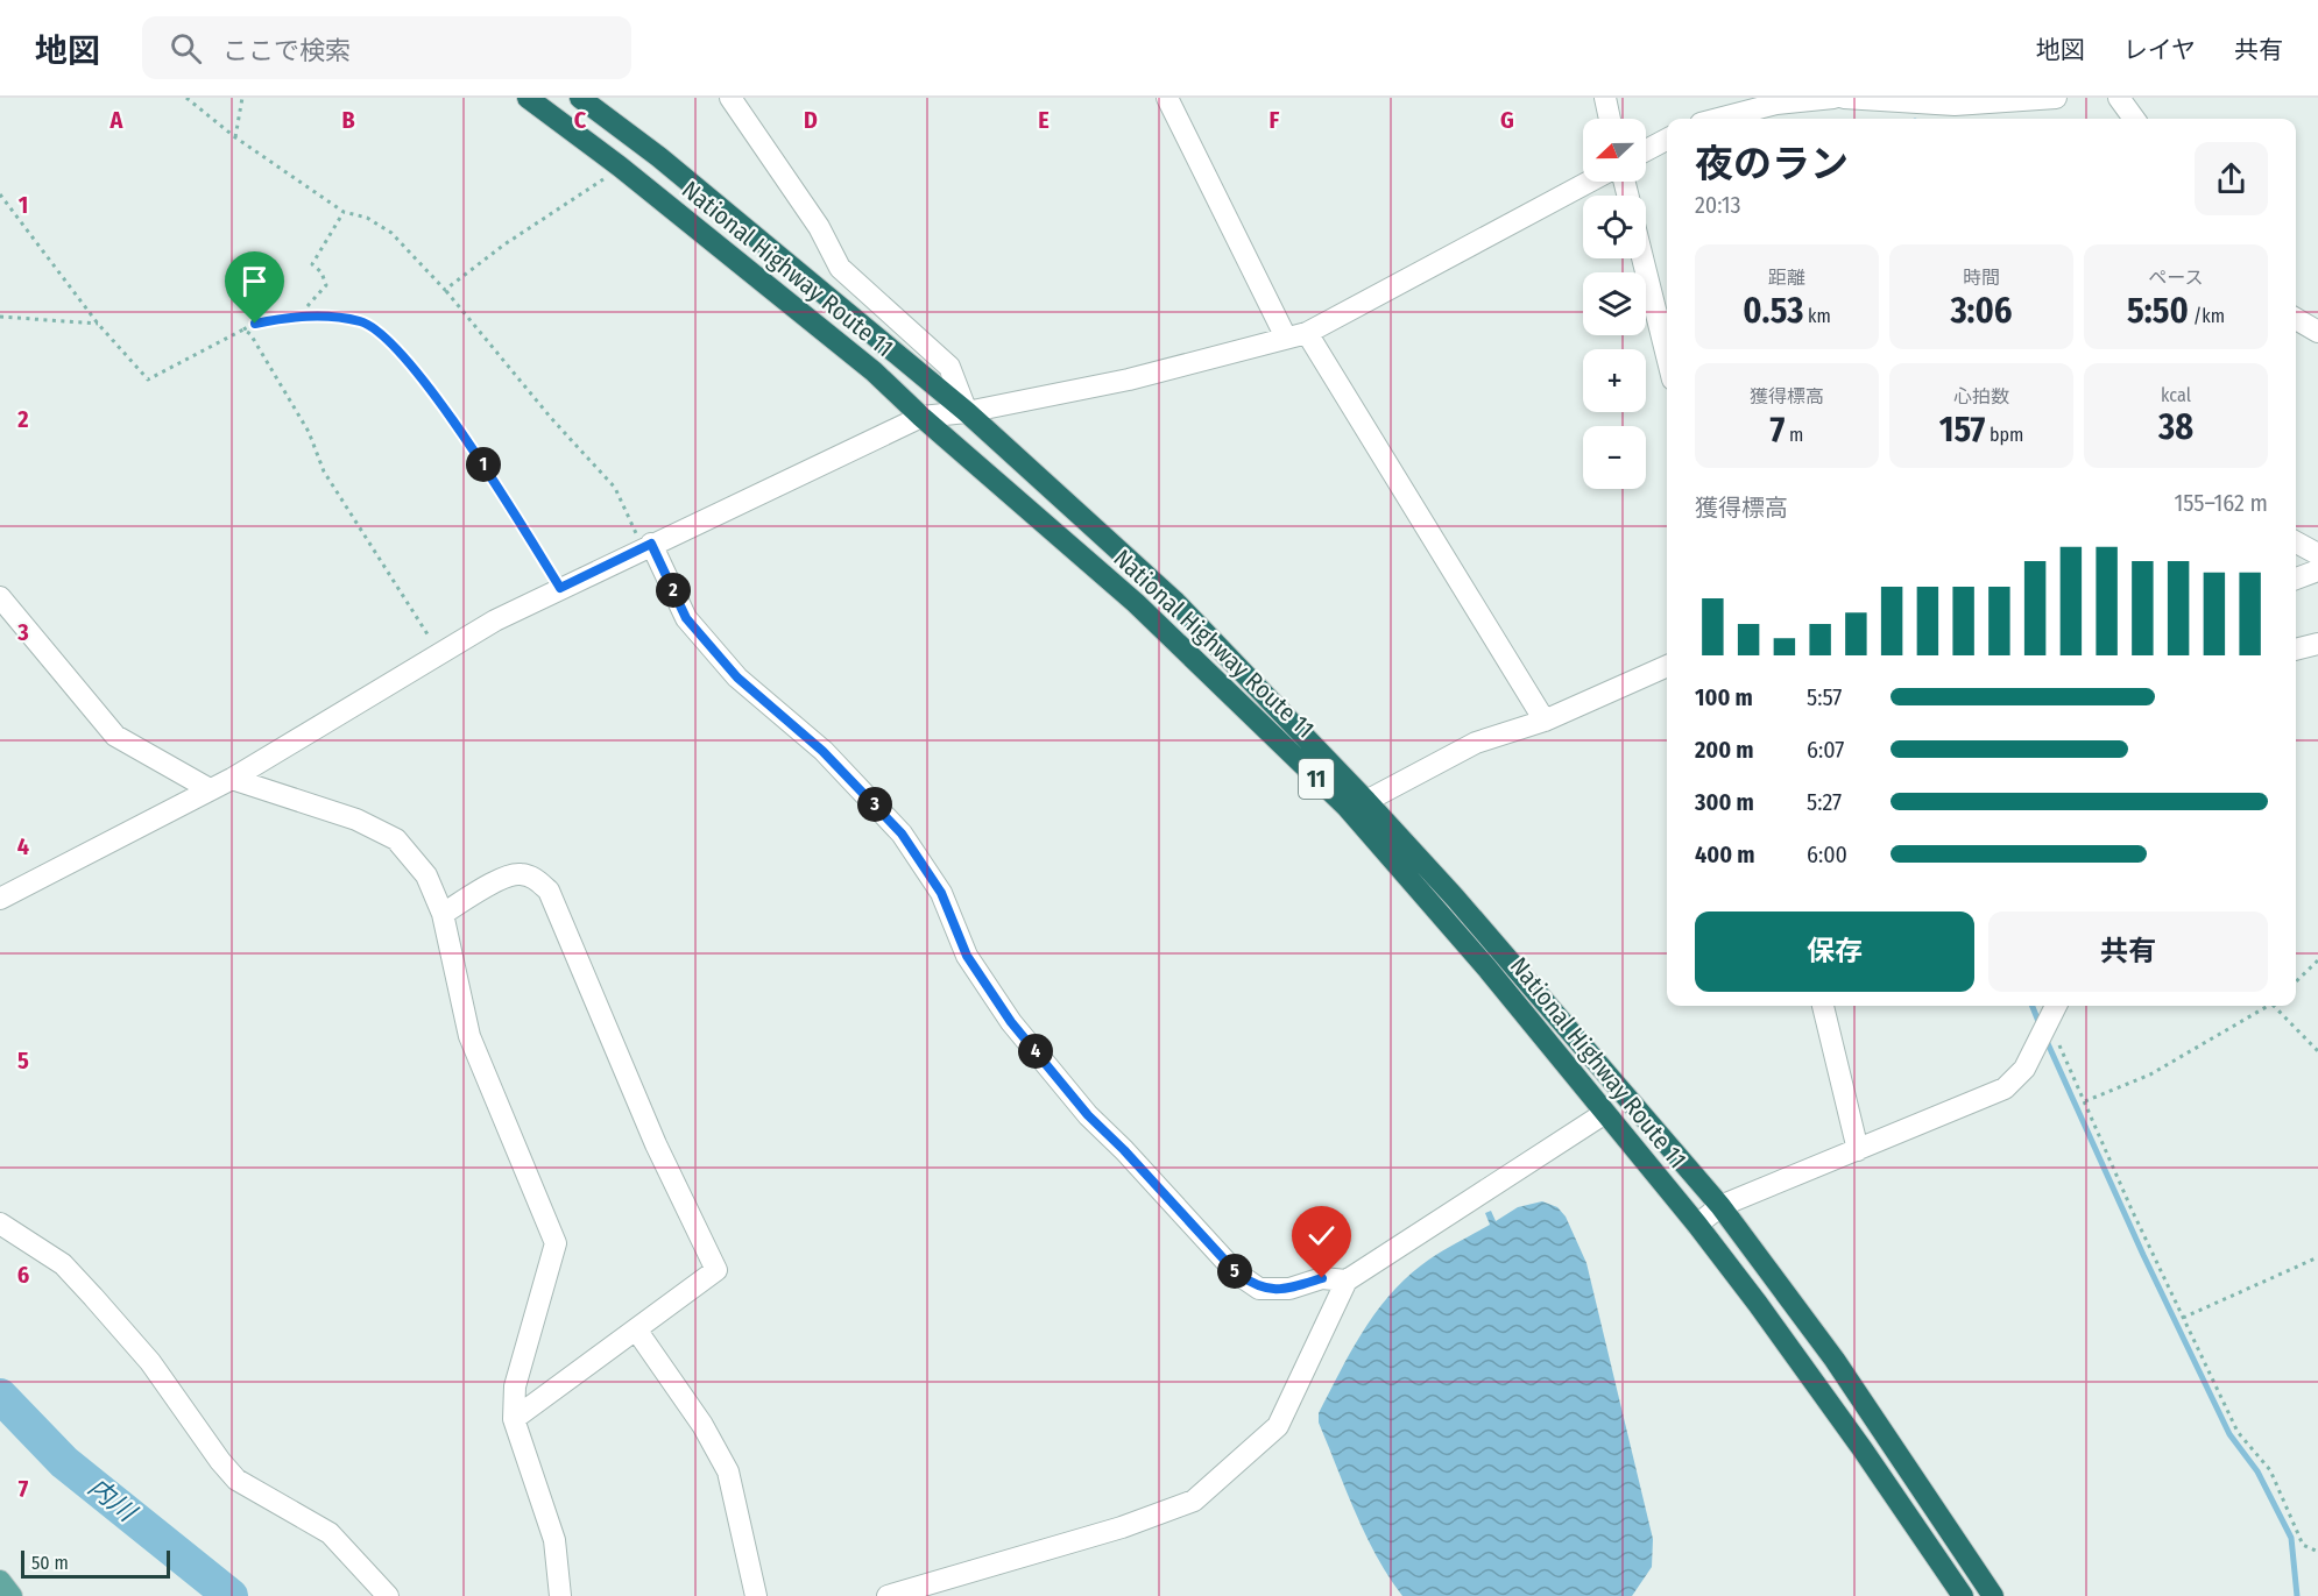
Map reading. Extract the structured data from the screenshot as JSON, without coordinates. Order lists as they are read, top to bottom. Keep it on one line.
{"streets":{"highway":["National Highway Route 11","11"]},"water":["内川"],"scale_bar":"50 m","north":"left","page":{"header":"地図","search":"ここで検索","nav":["地図","レイヤ","共有"],"map_buttons":["+","−"],"heading":["夜のラン","20:13"],"stats":[["距離","0.53 km"],["時間","3:06"],["ペース","5:50 /km"],["獲得標高","7 m"],["心拍数","157 bpm"],["kcal","38"]],"pins":["1","2","3","4","5"],"chart":["獲得標高","155–162 m"],"list":[{"name":"100 m","note":"5:57"},{"name":"200 m","note":"6:07"},{"name":"300 m","note":"5:27"},{"name":"400 m","note":"6:00"}],"buttons":["保存","共有"],"scale":"50 m"},"grid":{"columns":["A","B","C","D","E","F","G"],"rows":["1","2","3","4","5","6","7"]}}
